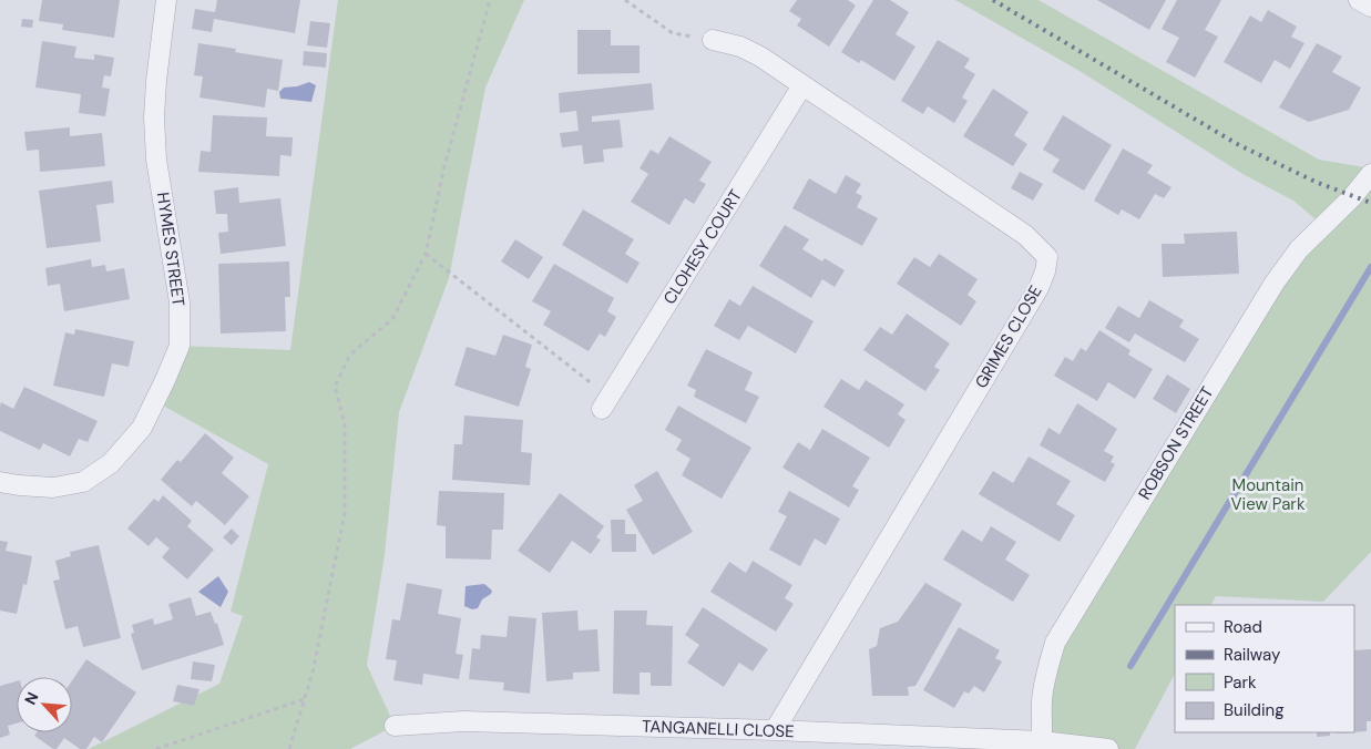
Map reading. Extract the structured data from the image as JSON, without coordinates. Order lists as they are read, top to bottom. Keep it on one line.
{"streets":{"street":["CLOHESY COURT","HYMES STREET","GRIMES CLOSE","ROBSON STREET","TANGANELLI CLOSE"]},"crossings":[["CLOHESY COURT","GRIMES CLOSE"],["GRIMES CLOSE","TANGANELLI CLOSE"],["ROBSON STREET","TANGANELLI CLOSE"]],"parks":["Mountain View Park"],"legend":["Road","Railway","Park","Building"],"north":"top left"}
